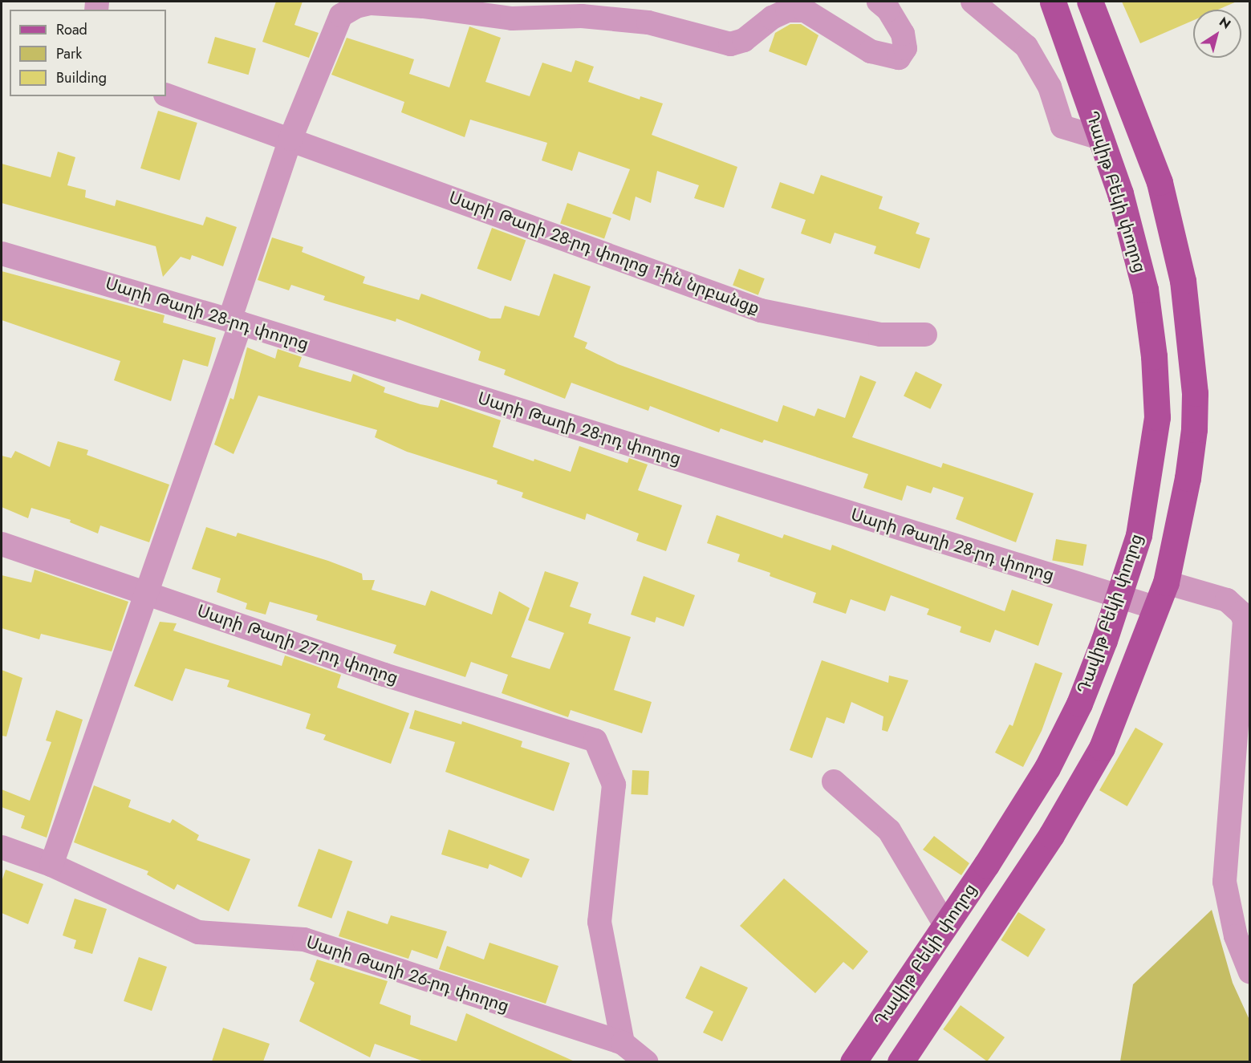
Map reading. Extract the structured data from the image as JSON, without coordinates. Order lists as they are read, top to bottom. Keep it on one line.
{"streets":{"main road":["Դավիթ Բեկի փողոց"],"street":["Սարի Թաղի 28-րդ փողոց 1-ին նրբանցք","Սարի Թաղի 28-րդ փողոց","Սարի Թաղի 27-րդ փողոց","Սարի Թաղի 26-րդ փողոց"]},"crossings":[["Դավիթ Բեկի փողոց","Սարի Թաղի 28-րդ փողոց"],["Սարի Թաղի 27-րդ փողոց","Սարի Թաղի 26-րդ փողոց"]],"legend":["Road","Park","Building"],"north":"top right"}
